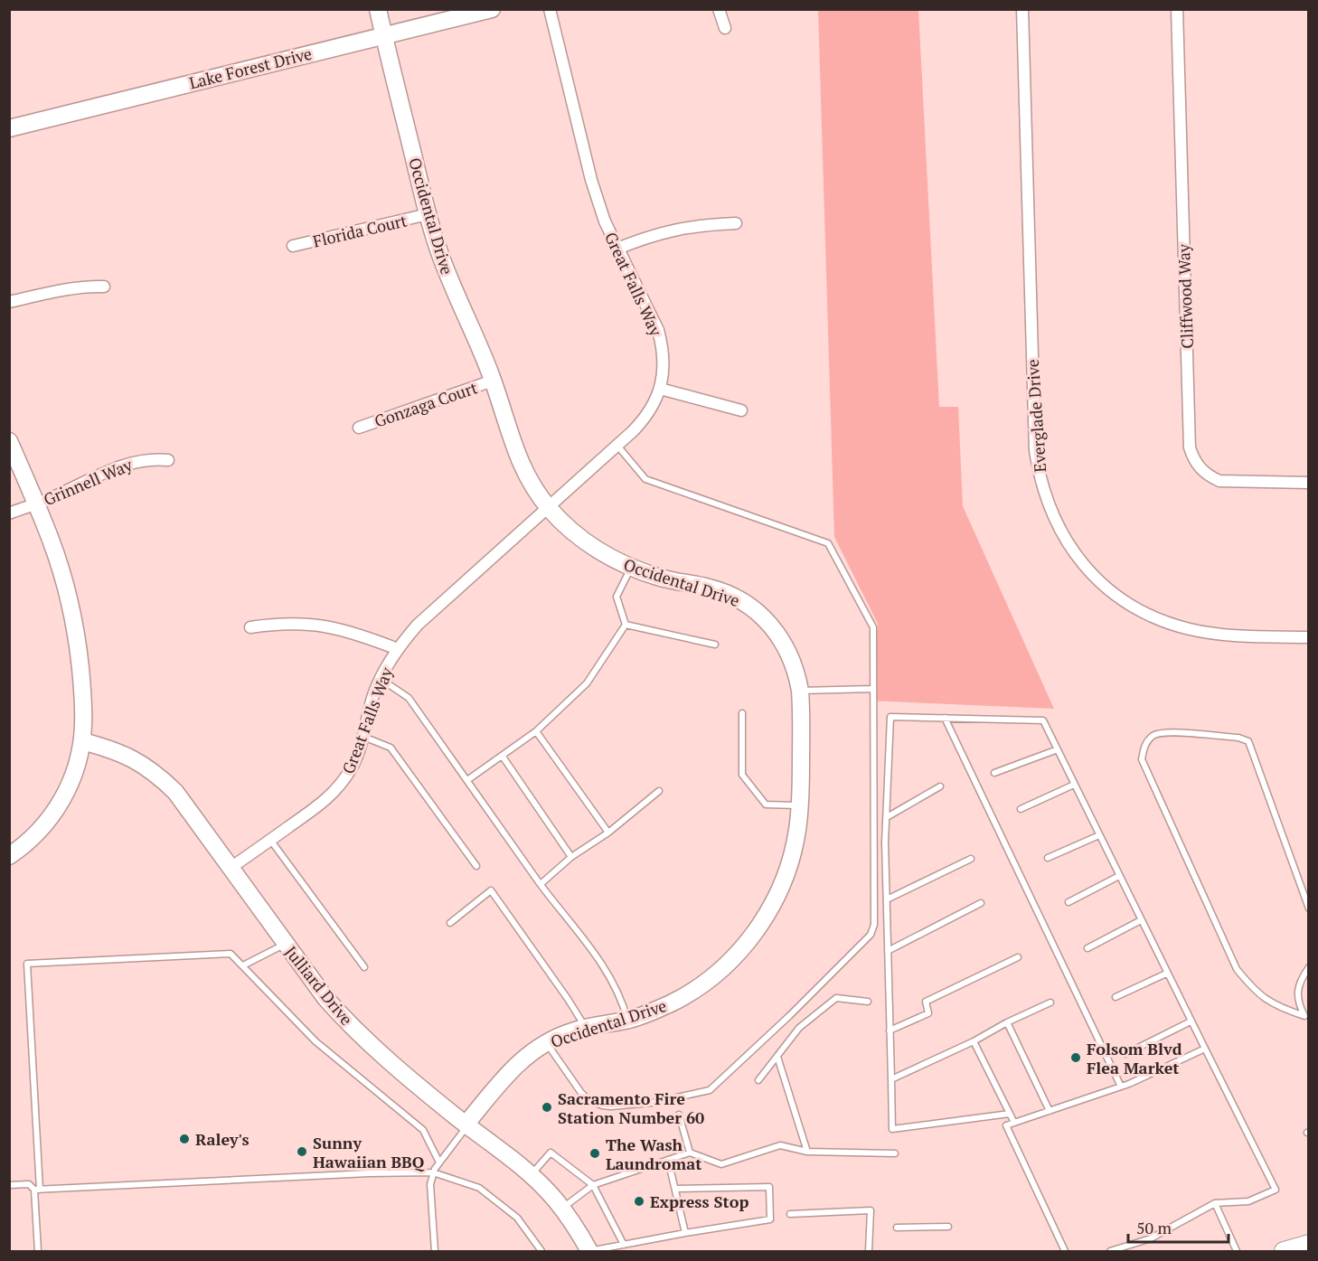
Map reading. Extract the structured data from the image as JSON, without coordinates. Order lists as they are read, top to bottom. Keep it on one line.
{"streets":{"street":["Lake Forest Drive","Occidental Drive","Florida Court","Great Falls Way","Cliffwood Way","Gonzaga Court","Everglade Drive","Grinnell Way","Julliard Drive"]},"crossings":[["Lake Forest Drive","Occidental Drive"],["Occidental Drive","Florida Court"],["Occidental Drive","Great Falls Way"],["Occidental Drive","Gonzaga Court"],["Occidental Drive","Julliard Drive"],["Great Falls Way","Julliard Drive"]],"places":["Folsom Blvd Flea Market","Sacramento Fire Station Number 60","Raley's","Sunny Hawaiian BBQ","The Wash Laundromat","Express Stop"],"scale_bar":"50 m"}
